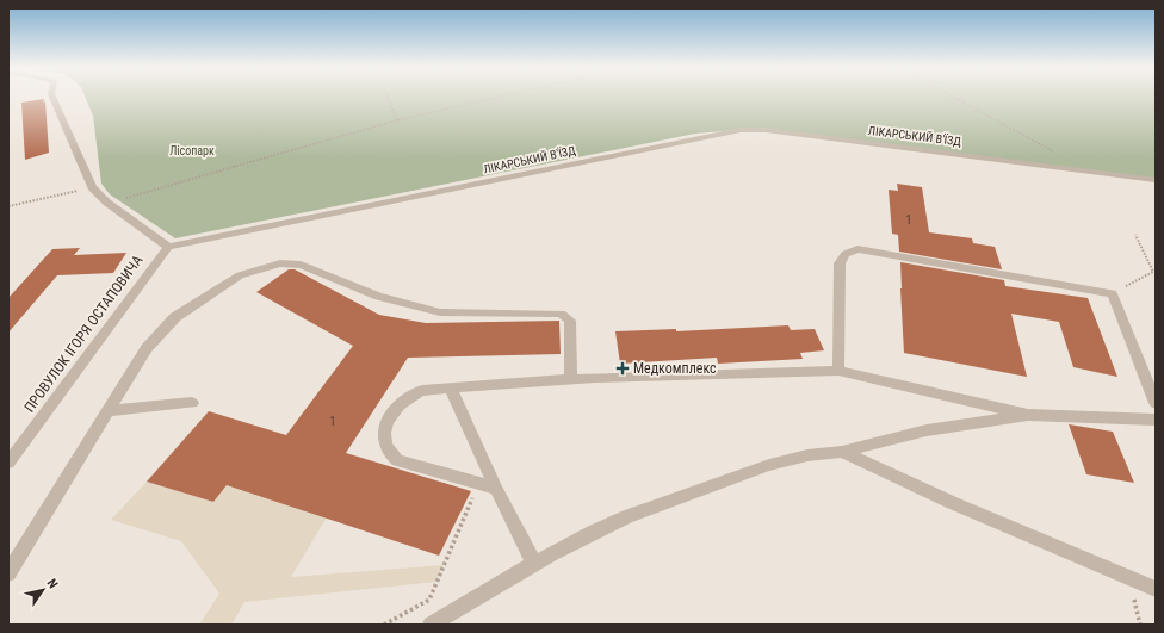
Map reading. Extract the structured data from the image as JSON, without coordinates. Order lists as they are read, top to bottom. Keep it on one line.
{"streets":{"street":["ЛІКАРСЬКИЙ В'ЇЗД","ПРОВУЛОК ІГОРЯ ОСТАПОВИЧА"]},"crossings":[["ЛІКАРСЬКИЙ В'ЇЗД","ПРОВУЛОК ІГОРЯ ОСТАПОВИЧА"]],"parks":["Лісопарк"],"places":{"health":["Медкомплекс"]},"house_numbers":["1","1"],"north":"top right"}
